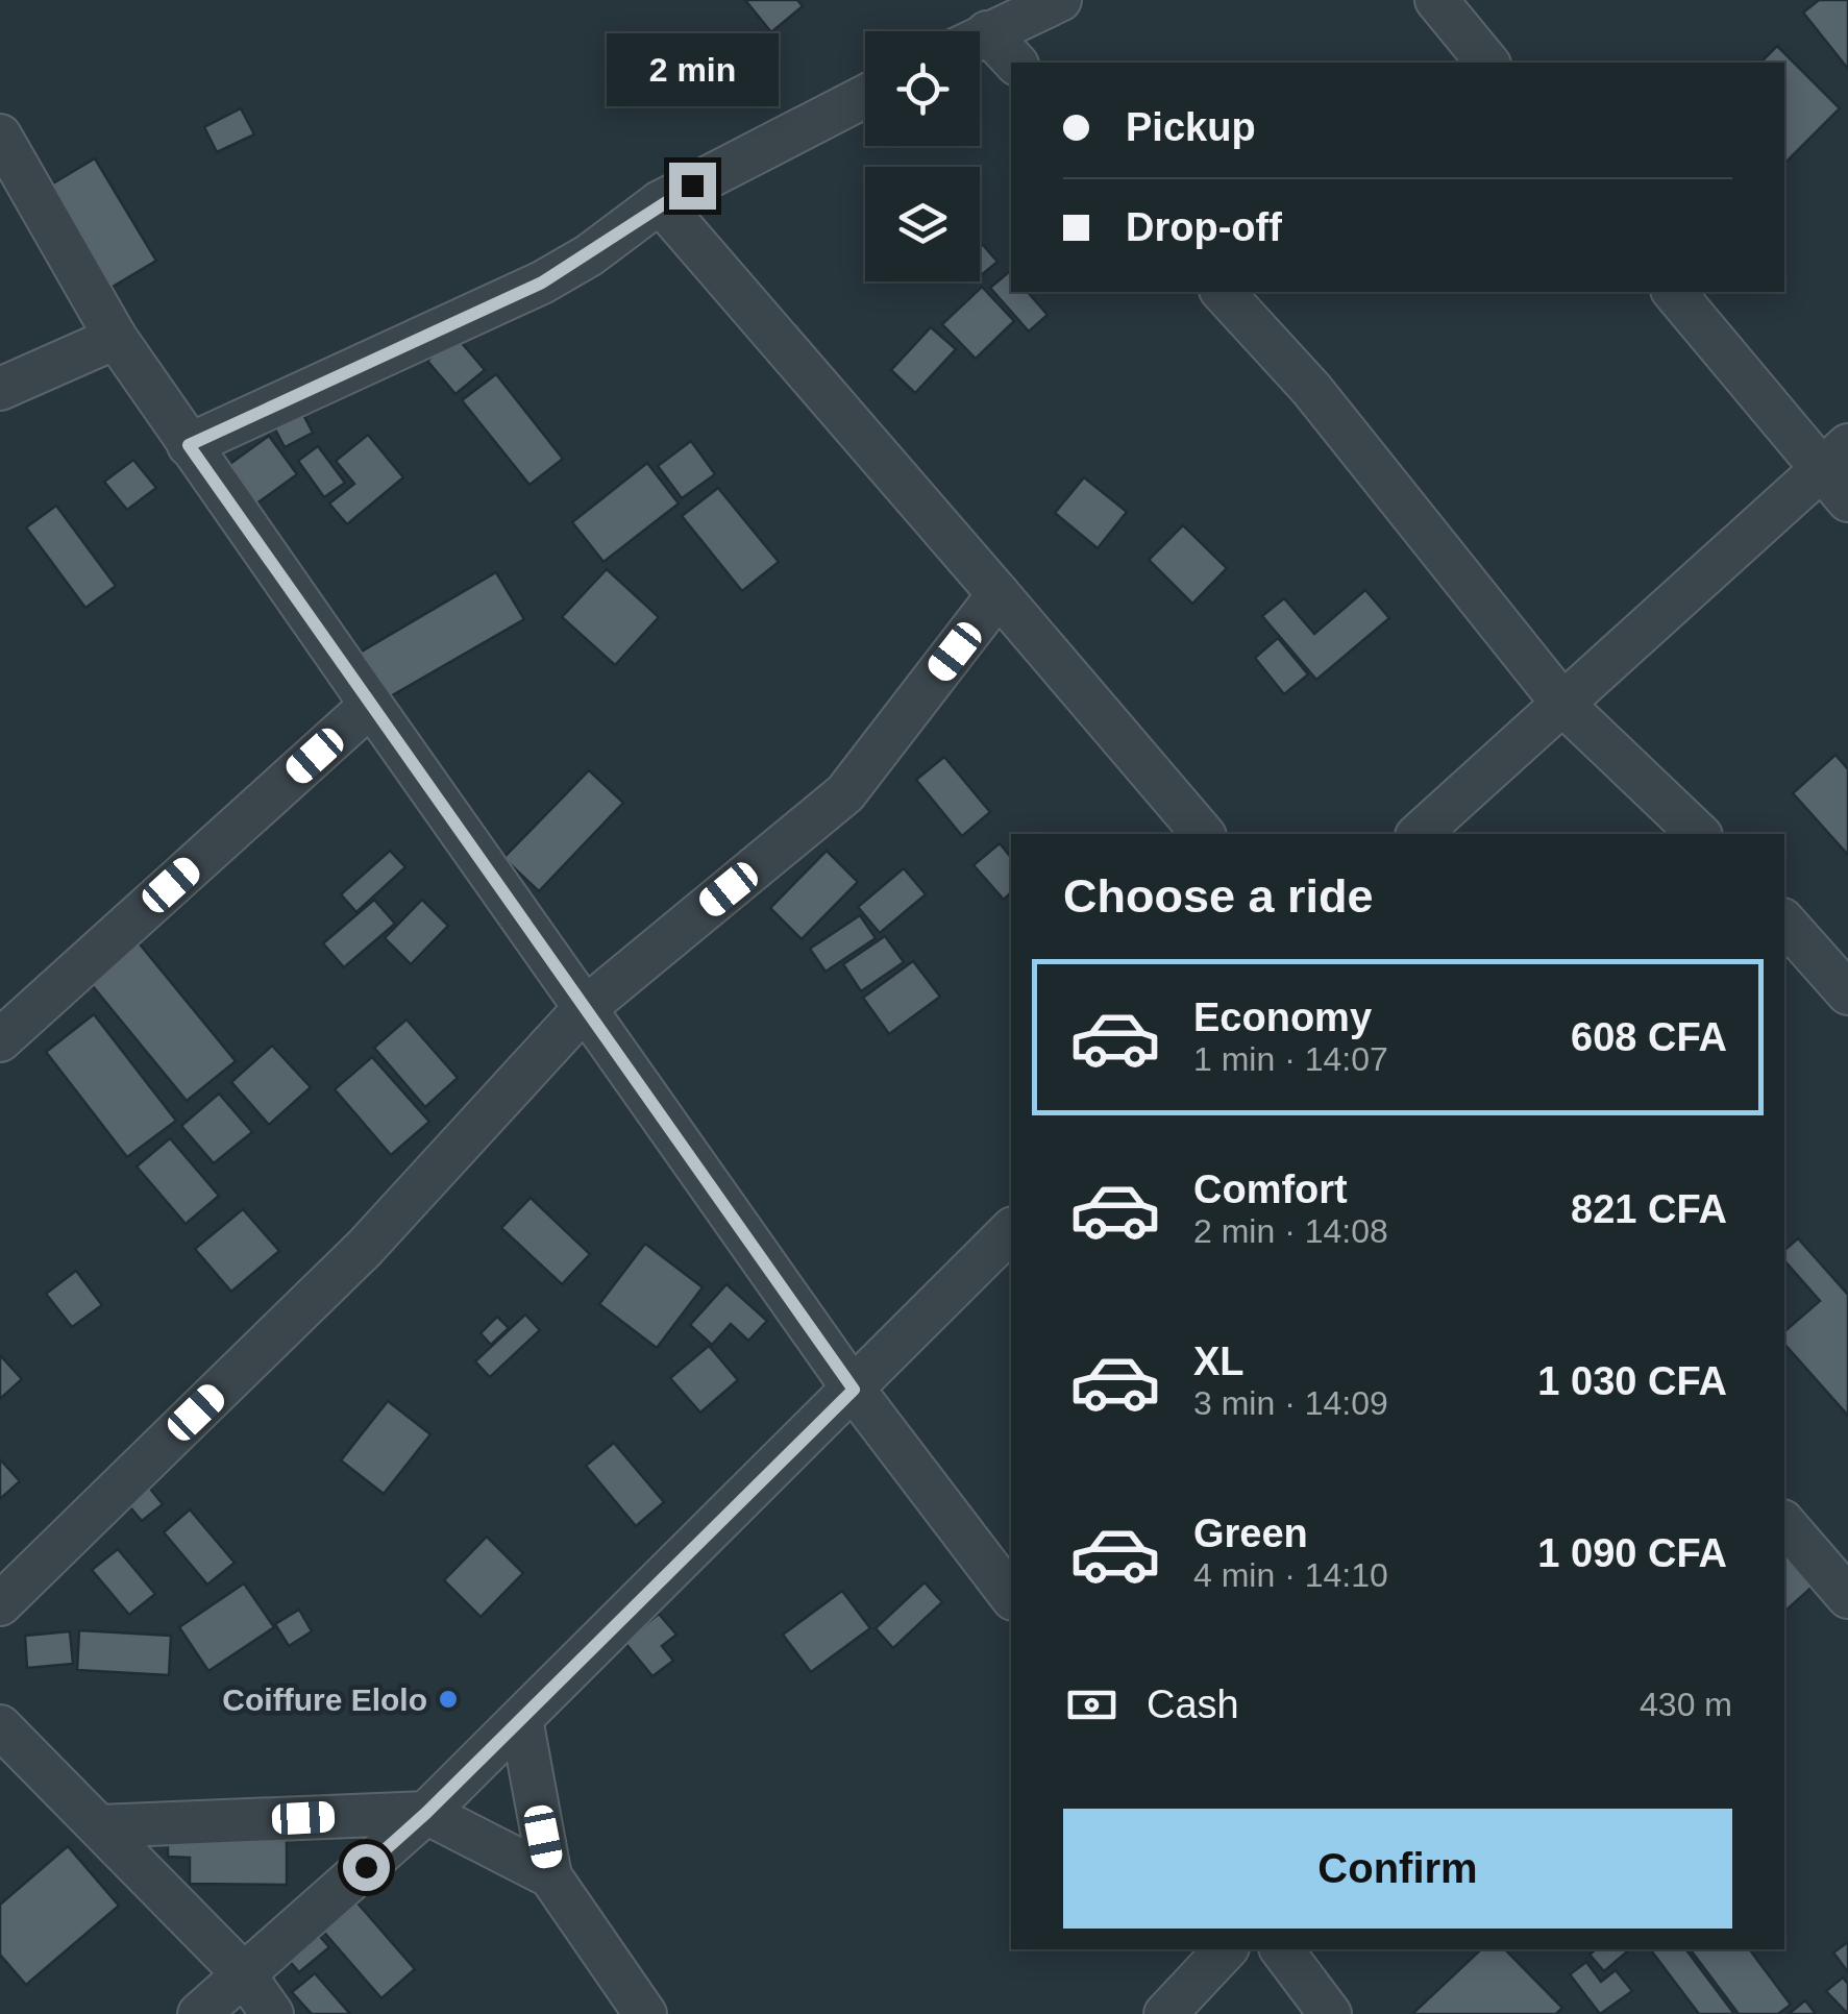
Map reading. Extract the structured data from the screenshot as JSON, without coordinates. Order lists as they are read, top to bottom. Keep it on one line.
{"places":["Coiffure Elolo"],"page":{"bubble":"2 min","banner":["Pickup","Drop-off"],"heading":"Choose a ride","list":[{"name":"Economy","note":"1 min · 14:07","value":"608 CFA"},{"name":"Comfort","note":"2 min · 14:08","value":"821 CFA"},{"name":"XL","note":"3 min · 14:09","value":"1 030 CFA"},{"name":"Green","note":"4 min · 14:10","value":"1 090 CFA"}],"pay":["Cash","430 m"],"buttons":"Confirm"}}
